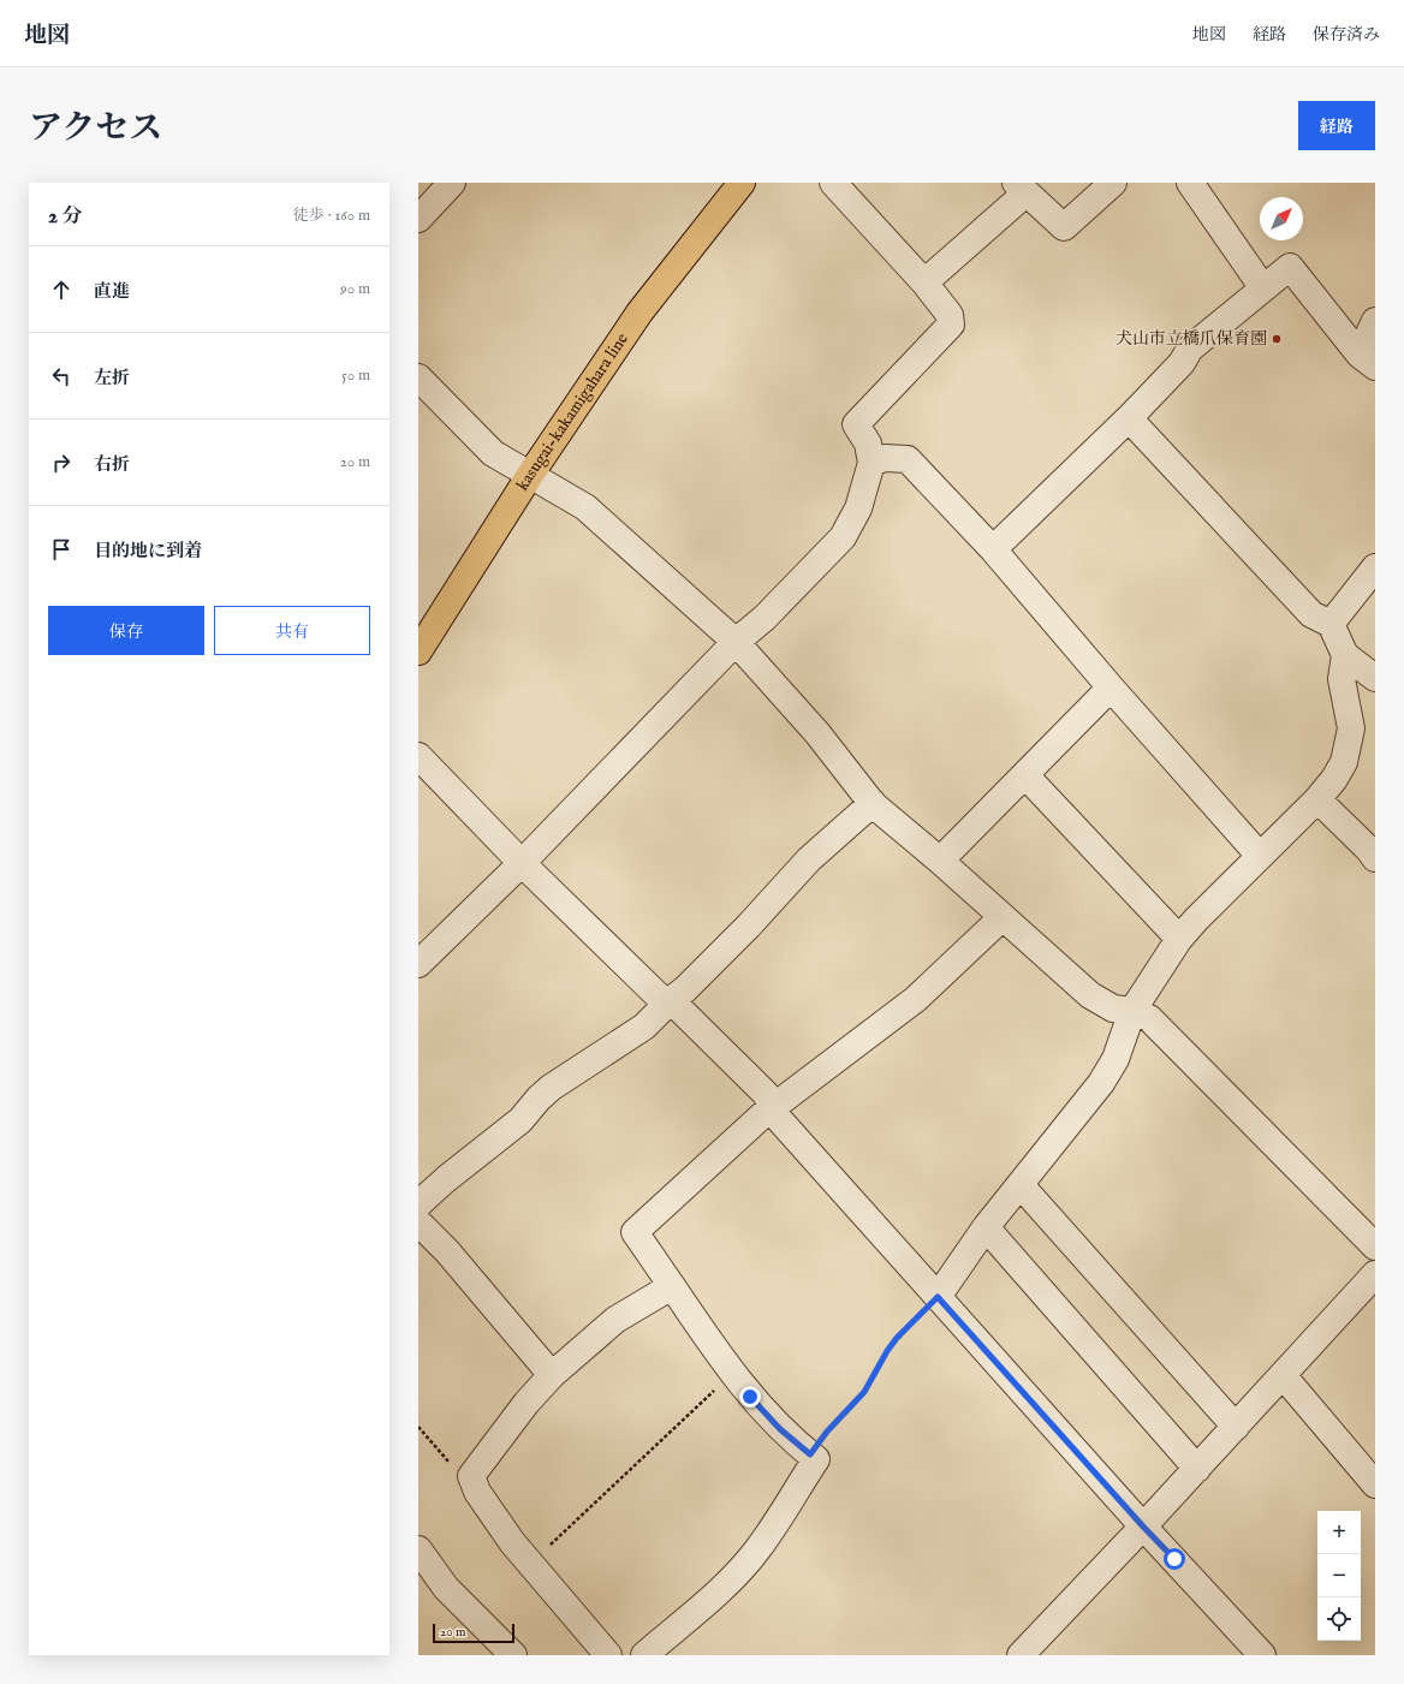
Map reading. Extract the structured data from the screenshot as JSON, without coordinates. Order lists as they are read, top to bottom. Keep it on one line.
{"streets":{"main road":["kasugai-kakamigahara line"]},"places":["犬山市立橋爪保育園"],"scale_bar":"20 m","north":"top right","page":{"header":"地図","nav":["地図","経路","保存済み"],"title":"アクセス","buttons":["経路",["保存","共有"]],"heading":["2 分","徒歩 · 160 m"],"list":[["直進","90 m"],["左折","50 m"],["右折","20 m"],"目的地に到着"],"map_buttons":["+","−"],"scale":"20 m"}}
